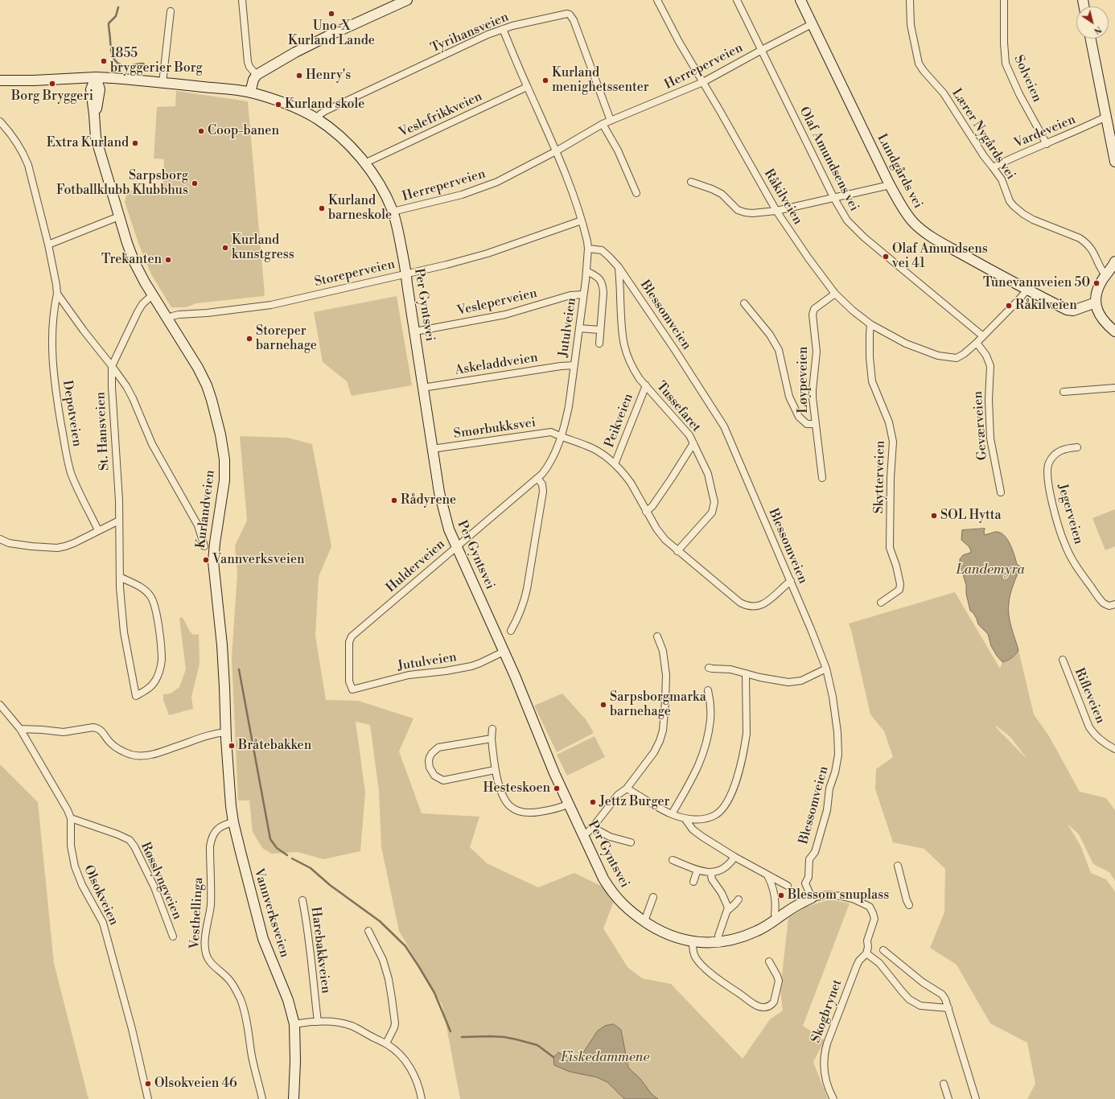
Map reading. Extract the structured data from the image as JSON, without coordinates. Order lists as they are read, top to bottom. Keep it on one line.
{"streets":{"street":["Tyrihansveien","Herreperveien","Solveien","Veslefrikkveien","Vardeveien","Lærer Nygårds vei","Olaf Amundsens vei","Lundgårds vei","Råkilveien","Storeperveien","Vesleperveien","Per Gyntsvei","Blessomveien","Jutulveien","Askeladdveien","Løypeveien","Tussefaret","Depotveien","Peikveien","Geværveien","Smørbukksvei","St. Hansveien","Skytterveien","Kurlandveien","Jegerveien","Hulderveien","Rifleveien","Røsslyngveien","Olsokveien","Vesthellinga","Vannverksveien","Harebakkveien","Skogbrynet"]},"crossings":[["Tyrihansveien","Herreperveien"],["Tyrihansveien","Per Gyntsvei"],["Tyrihansveien","Jutulveien"],["Herreperveien","Olaf Amundsens vei"],["Herreperveien","Lundgårds vei"],["Herreperveien","Råkilveien"],["Herreperveien","Per Gyntsvei"],["Herreperveien","Jutulveien"],["Solveien","Vardeveien"],["Veslefrikkveien","Per Gyntsvei"],["Veslefrikkveien","Jutulveien"],["Vardeveien","Lærer Nygårds vei"],["Olaf Amundsens vei","Råkilveien"],["Lundgårds vei","Råkilveien"],["Råkilveien","Løypeveien"],["Råkilveien","Geværveien"],["Råkilveien","Skytterveien"],["Storeperveien","Per Gyntsvei"],["Storeperveien","Jutulveien"],["Storeperveien","Kurlandveien"],["Vesleperveien","Per Gyntsvei"],["Vesleperveien","Jutulveien"],["Per Gyntsvei","Blessomveien"],["Per Gyntsvei","Jutulveien"],["Per Gyntsvei","Askeladdveien"],["Per Gyntsvei","Smørbukksvei"],["Per Gyntsvei","Kurlandveien"],["Per Gyntsvei","Hulderveien"],["Blessomveien","Jutulveien"],["Blessomveien","Tussefaret"],["Blessomveien","Smørbukksvei"],["Jutulveien","Askeladdveien"],["Jutulveien","Smørbukksvei"],["Jutulveien","Hulderveien"],["Tussefaret","Peikveien"],["Tussefaret","Smørbukksvei"],["Peikveien","Smørbukksvei"],["St. Hansveien","Kurlandveien"],["Kurlandveien","Vannverksveien"],["Røsslyngveien","Olsokveien"],["Vesthellinga","Vannverksveien"]],"water":["Landemyra","Fiskedammene"],"places":["Uno-X Kurland Lande","1855 bryggerier Borg","Henry's","Kurland menighetssenter","Borg Bryggeri","Kurland skole","Coop-banen","Extra Kurland","Sarpsborg Fotballklubb Klubbhus","Kurland barneskole","Kurland kunstgress","Olaf Amundsens vei 41","Trekanten","Tunevannveien 50","Råkilveien","Storeper barnehage","Rådyrene","SOL Hytta","Vannverksveien","Sarpsborgmarka barnehage","Bråtebakken","Hesteskoen","Jettz Burger","Blessom snuplass","Olsokveien 46"],"north":"bottom right"}
